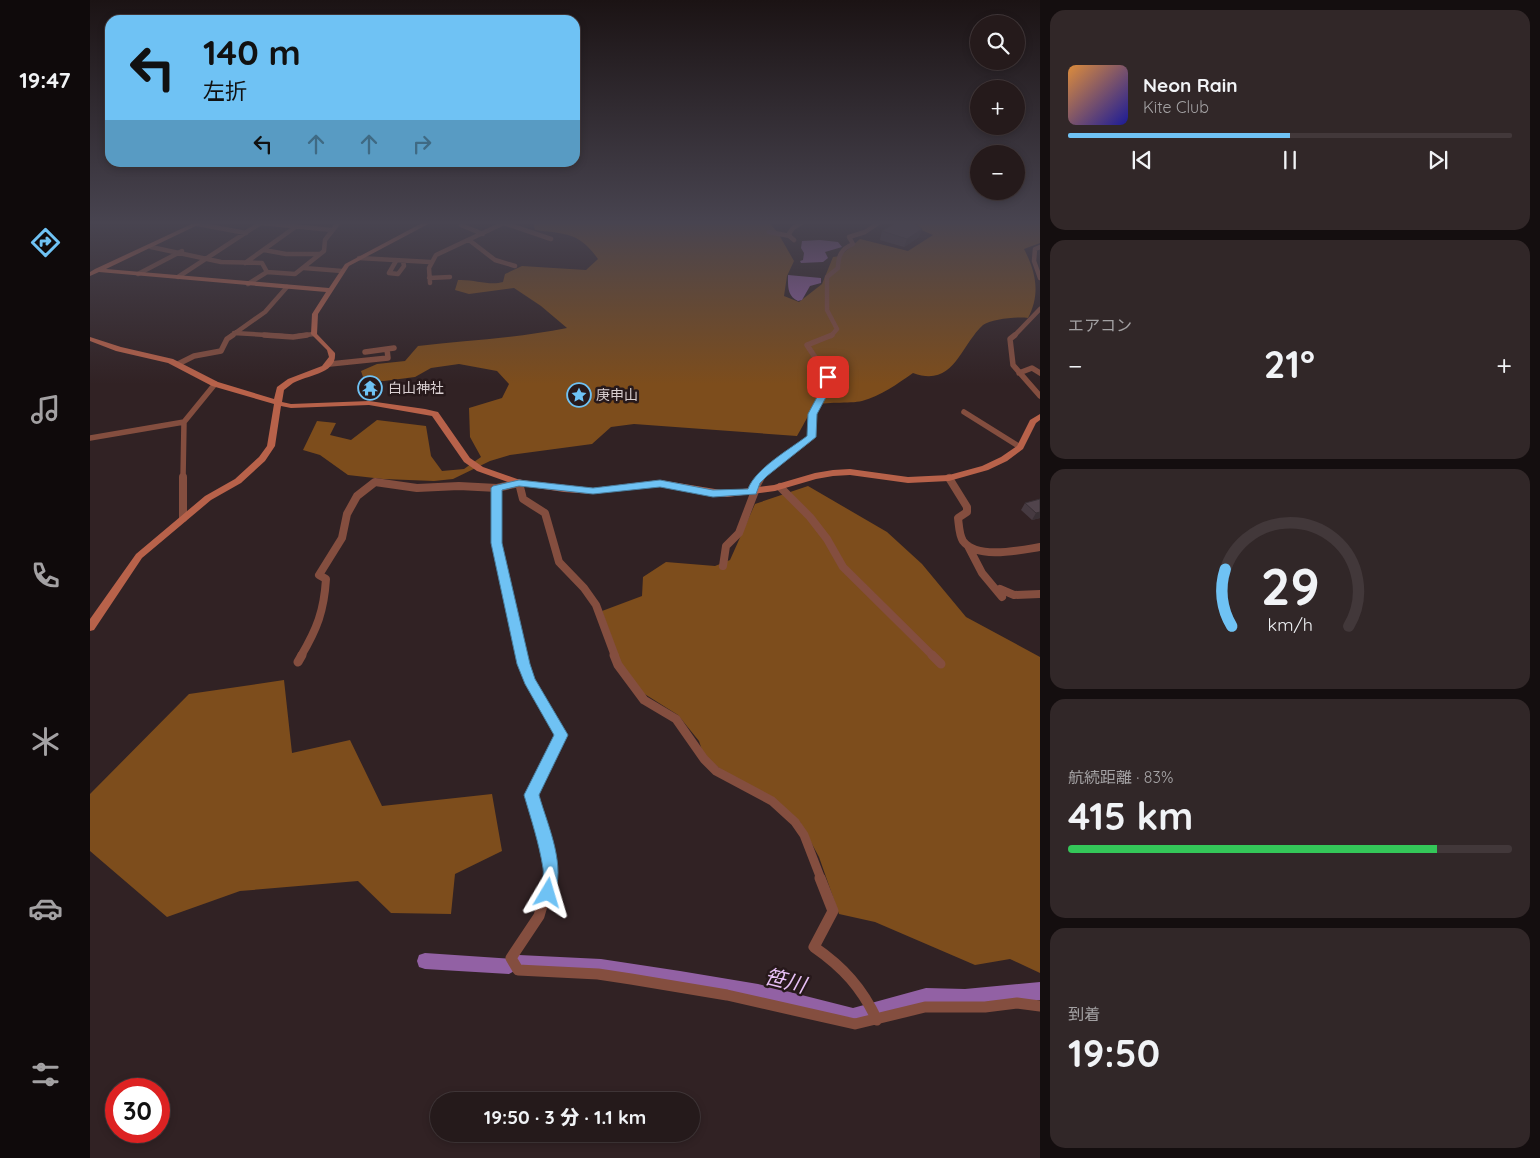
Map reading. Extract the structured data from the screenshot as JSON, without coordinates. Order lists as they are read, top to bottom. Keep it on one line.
{"water":["笹川"],"places":{"temple":["白山神社"],"place":["庚申山"]},"page":{"tabs":"19:47","map_buttons":["+","−"],"turn":["140 m","左折"],"song":["Neon Rain","Kite Club"],"tile":["エアコン",["航続距離 · 83%","415 km"],["到着","19:50"]],"heat":["−","21°","+"],"limit":"30","trip":"19:50 · 3 分 · 1.1 km","gauge":["29","km/h"]}}
